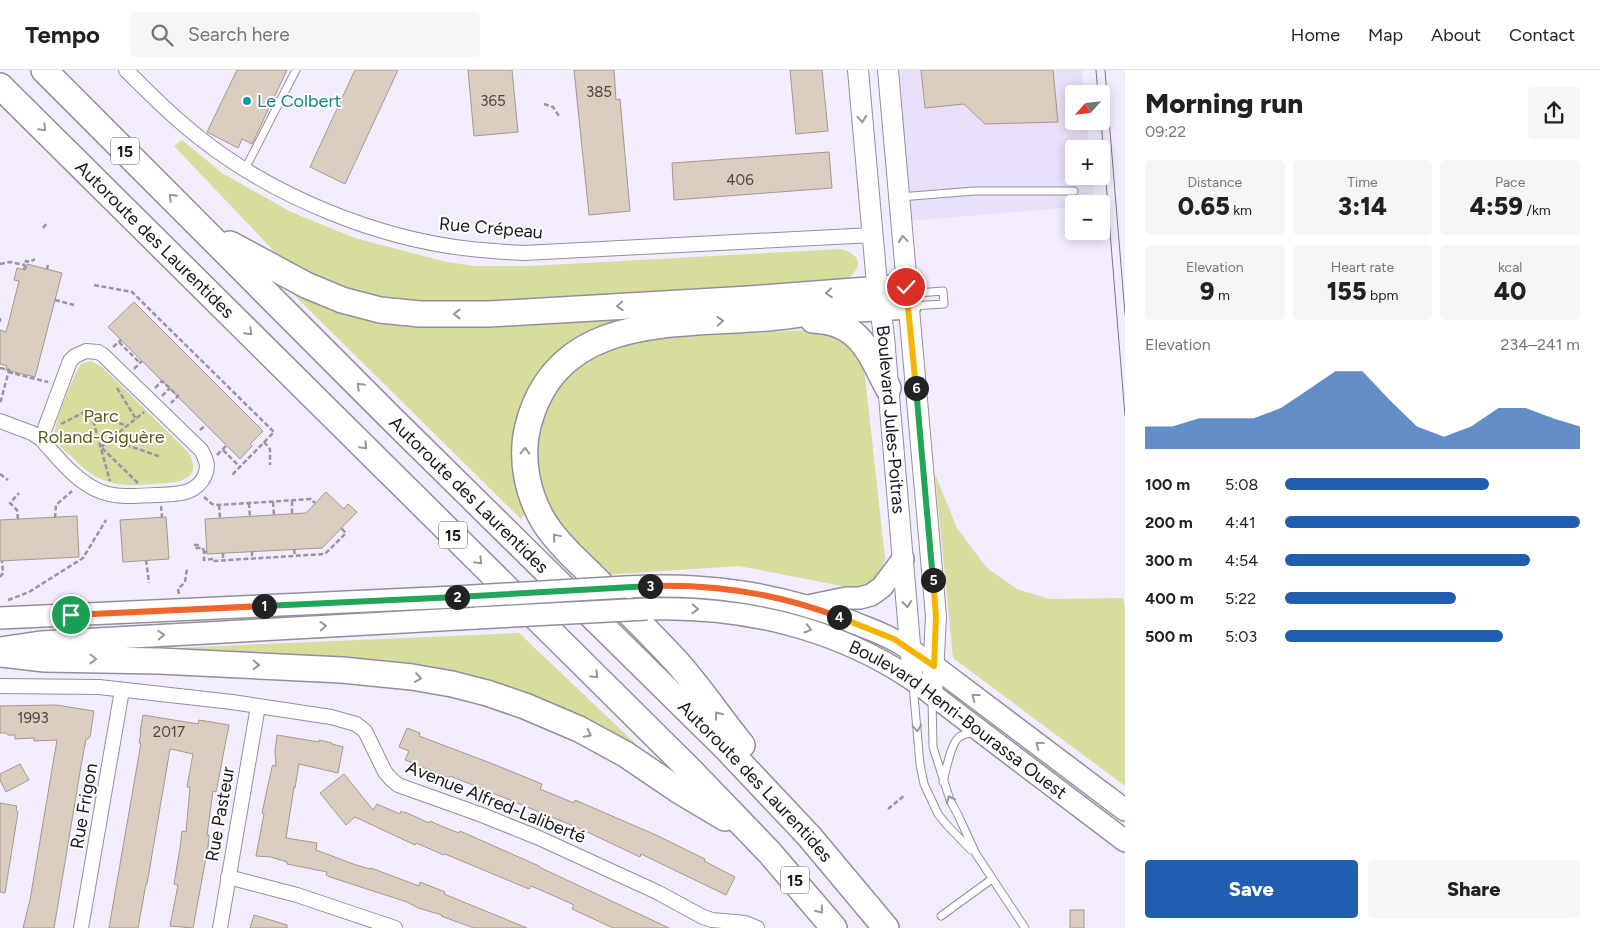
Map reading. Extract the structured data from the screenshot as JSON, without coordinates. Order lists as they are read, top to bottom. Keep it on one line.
{"streets":{"highway":["15","Autoroute des Laurentides"],"main road":["Boulevard Henri-Bourassa Ouest"],"street":["Rue Crépeau","Boulevard Jules-Poitras","Avenue Alfred-Laliberté","Rue Frigon","Rue Pasteur"]},"crossings":[["Rue Crépeau","Boulevard Jules-Poitras"],["Boulevard Jules-Poitras","Boulevard Henri-Bourassa Ouest"],["Avenue Alfred-Laliberté","Rue Frigon"],["Avenue Alfred-Laliberté","Rue Pasteur"]],"parks":["Parc Roland-Giguère"],"places":["Le Colbert"],"house_numbers":["385","365","406","1993","2017"],"north":"bottom left","page":{"header":"Tempo","search":"Search here","nav":["Home","Map","About","Contact"],"heading":["Morning run","09:22"],"map_buttons":["+","−"],"stats":[["Distance","0.65 km"],["Time","3:14"],["Pace","4:59 /km"],["Elevation","9 m"],["Heart rate","155 bpm"],["kcal","40"]],"chart":["Elevation","234–241 m"],"pins":["6","5","3","2","1","4"],"list":[{"name":"100 m","note":"5:08"},{"name":"200 m","note":"4:41"},{"name":"300 m","note":"4:54"},{"name":"400 m","note":"5:22"},{"name":"500 m","note":"5:03"}],"buttons":["Save","Share"]}}
